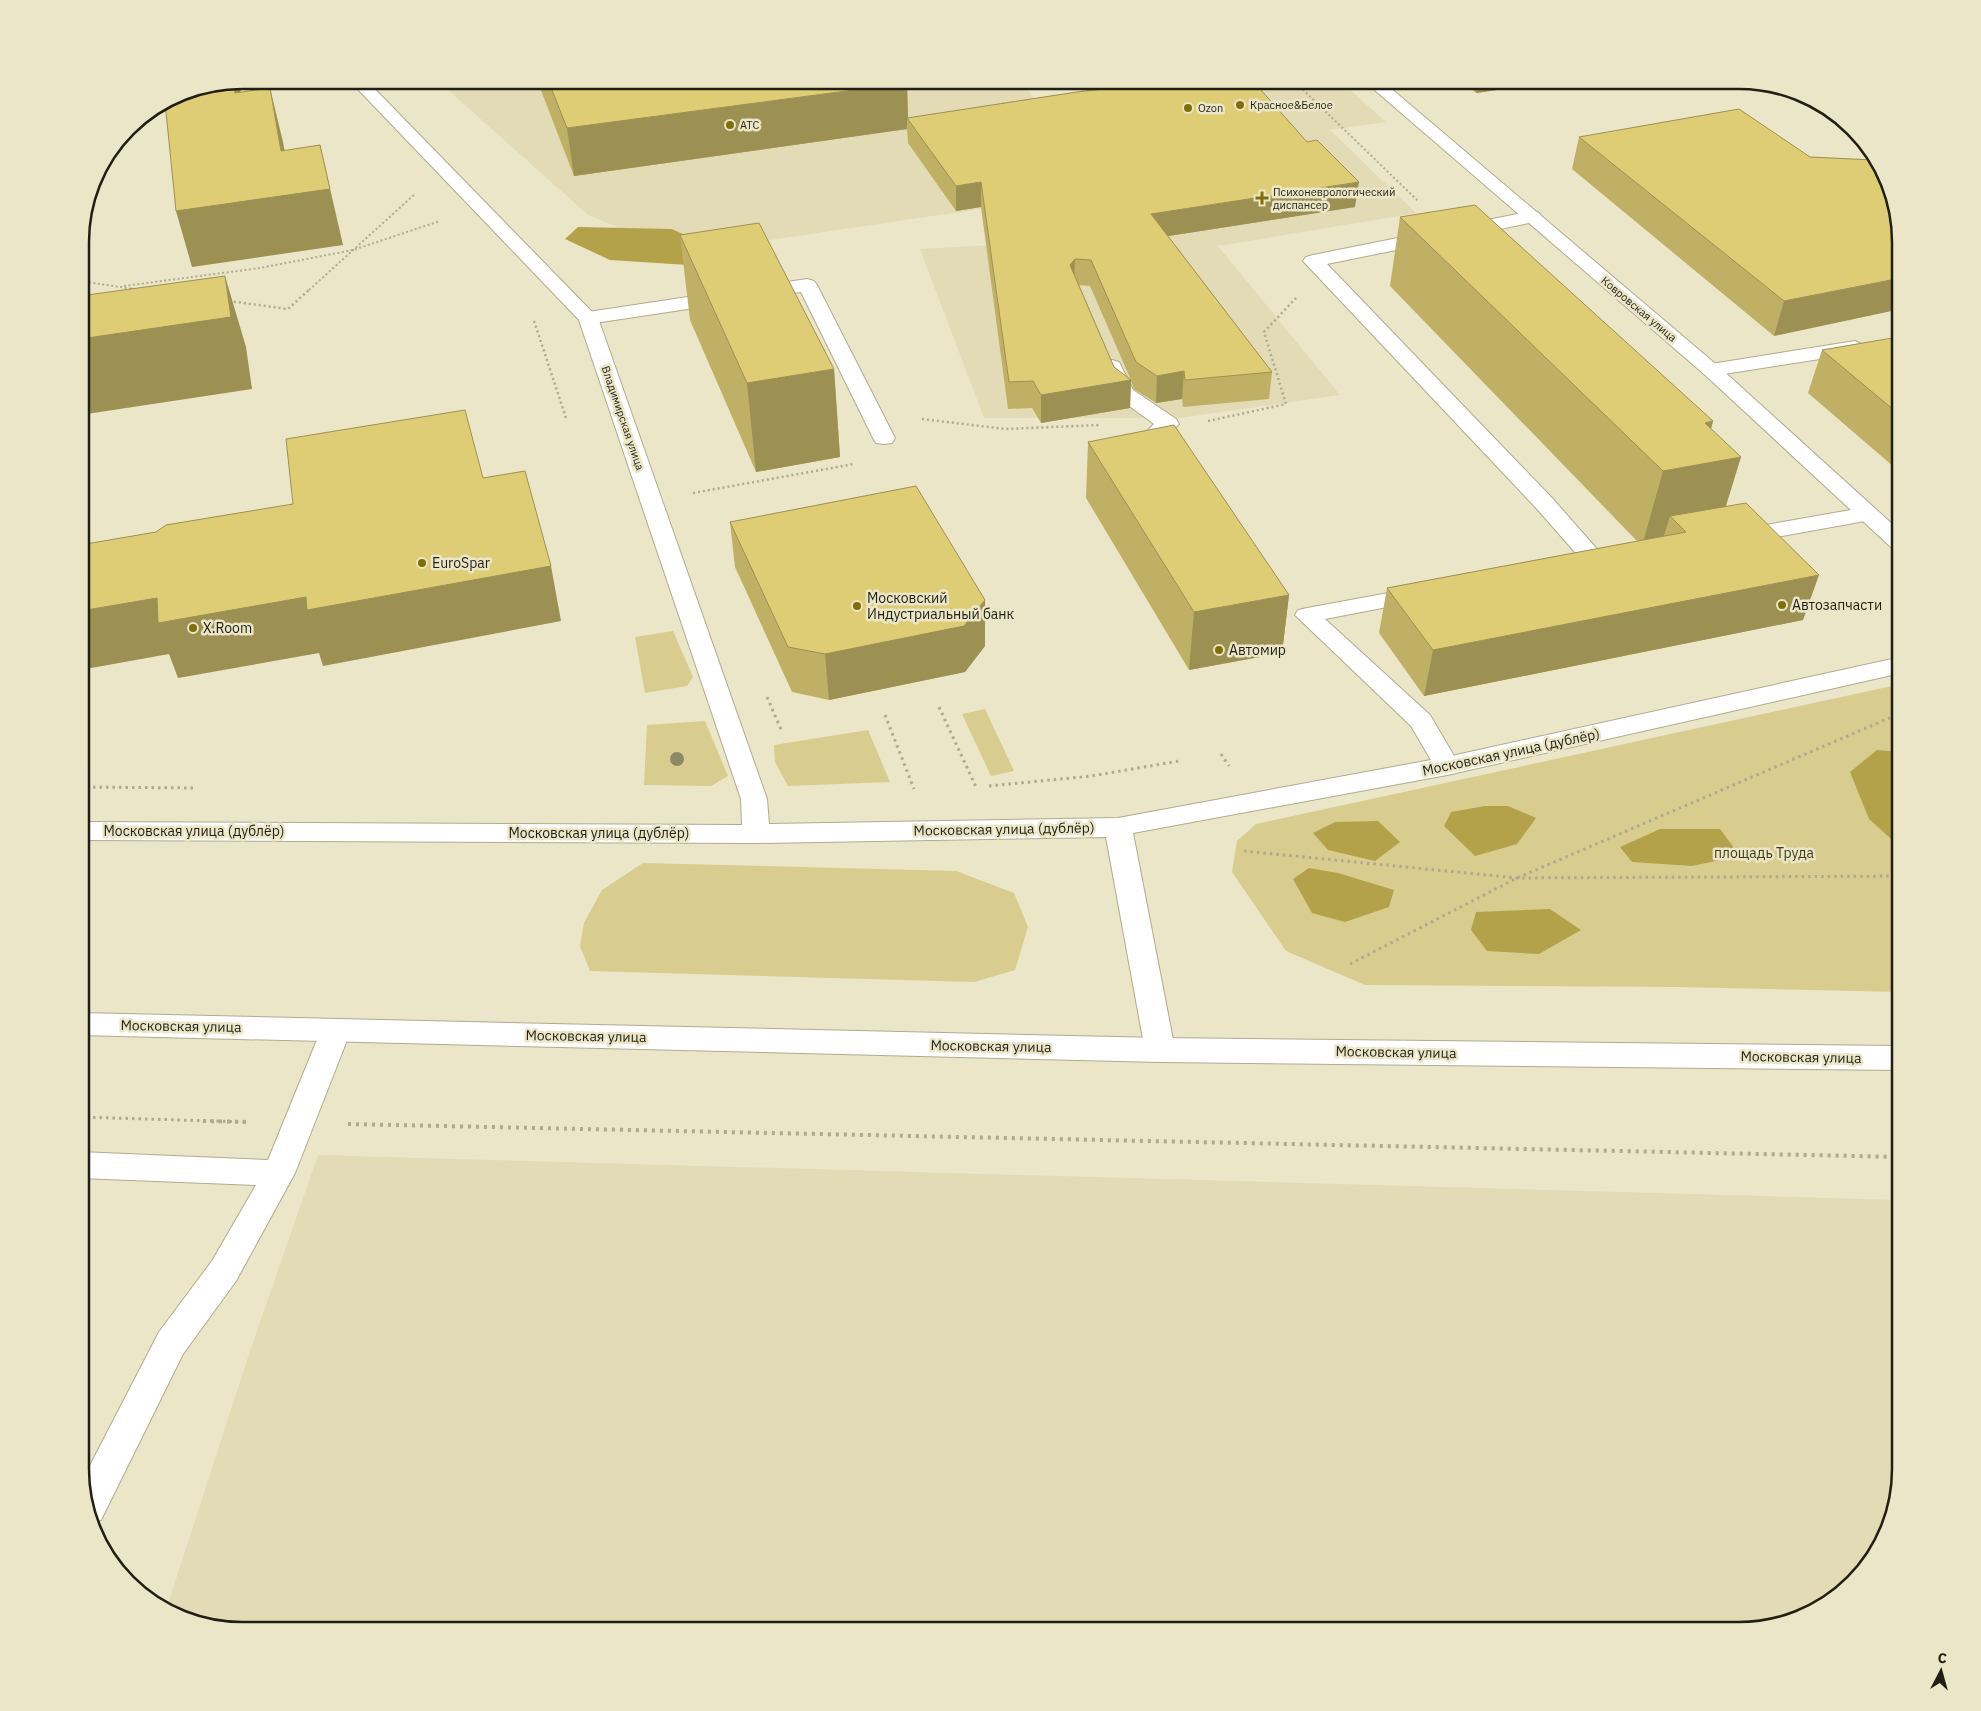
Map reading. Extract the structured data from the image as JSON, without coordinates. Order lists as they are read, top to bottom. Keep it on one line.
{"streets":{"street":["Ковровская улица","Владимирская улица","Московская улица (дублёр)","Московская улица"]},"crossings":[["Владимирская улица","Московская улица (дублёр)"]],"parks":["площадь Труда"],"places":{"other":["Красное&Белое","Ozon","АТС","EuroSpar","Автозапчасти","Московский Индустриальный банк","Х.Room","Автомир"],"health":["Психоневрологический диспансер"]},"north":"top"}
